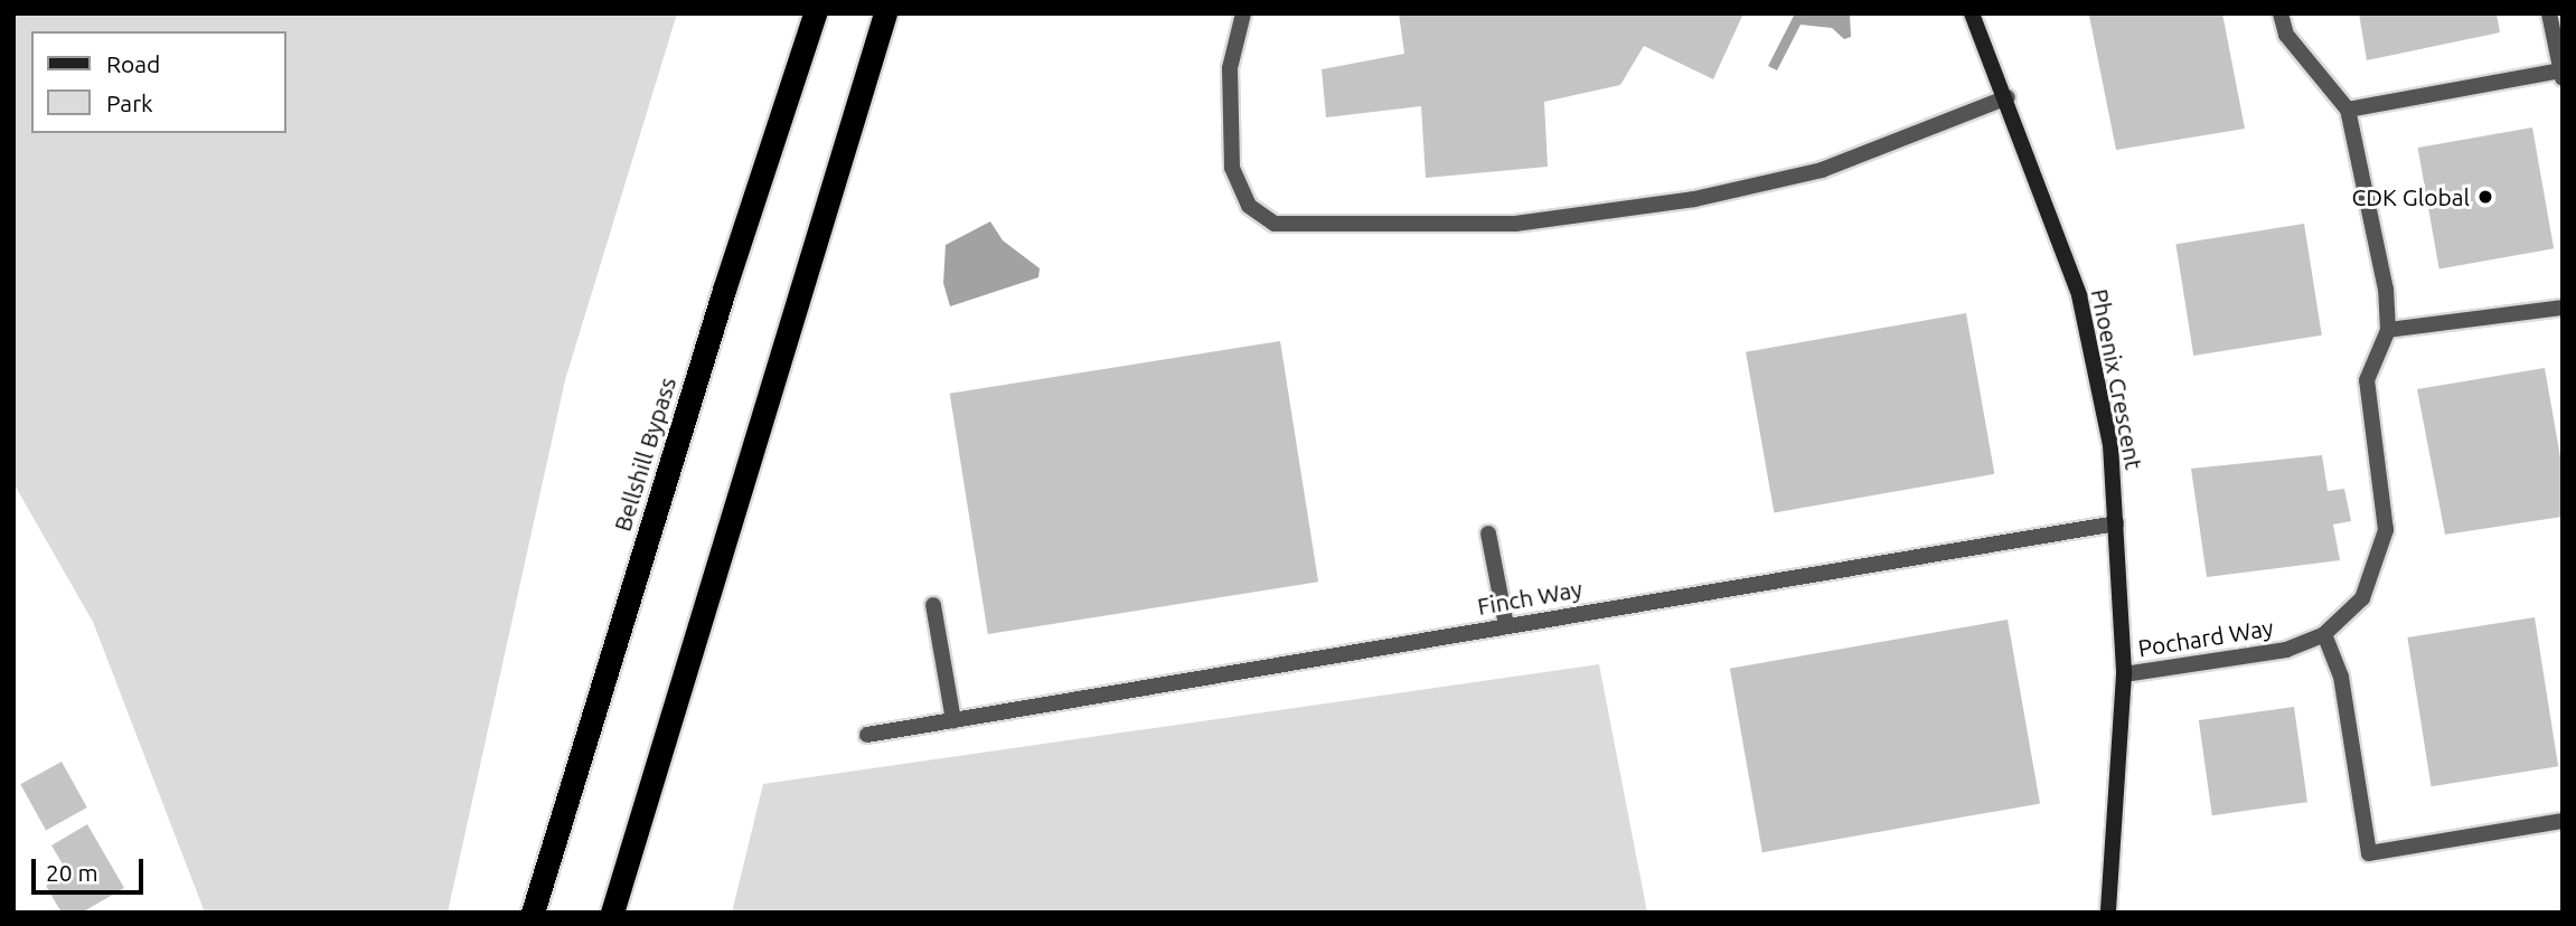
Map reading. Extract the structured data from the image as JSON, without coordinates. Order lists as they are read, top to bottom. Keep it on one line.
{"streets":{"highway":["Bellshill Bypass"],"street":["Phoenix Crescent","Finch Way","Pochard Way"]},"crossings":[["Phoenix Crescent","Finch Way"],["Phoenix Crescent","Pochard Way"]],"places":["CDK Global"],"legend":["Road","Park"],"scale_bar":"20 m"}
